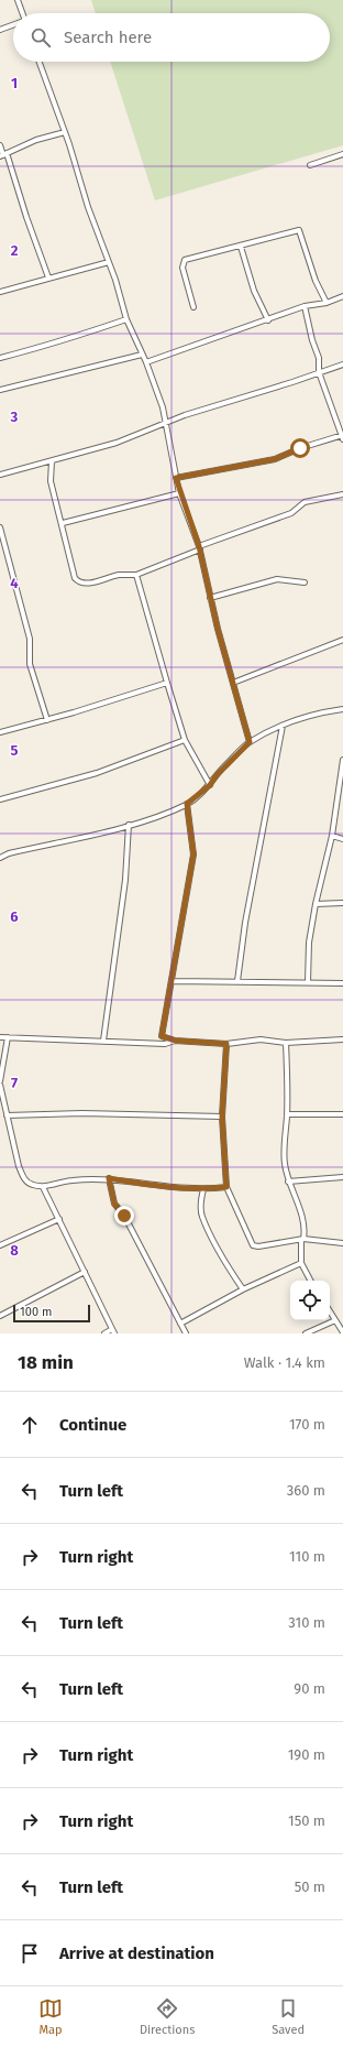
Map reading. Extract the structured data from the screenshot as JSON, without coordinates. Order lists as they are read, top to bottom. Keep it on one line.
{"scale_bar":"100 m","page":{"search":"Search here","scale":"100 m","heading":["18 min","Walk · 1.4 km"],"list":[["Continue","170 m"],["Turn left","360 m"],["Turn right","110 m"],["Turn left","310 m"],["Turn left","90 m"],["Turn right","190 m"],["Turn right","150 m"],["Turn left","50 m"],"Arrive at destination"],"nav":["Map","Directions","Saved"]},"grid":{"rows":["1","2","3","4","5","6","7","8"]}}
